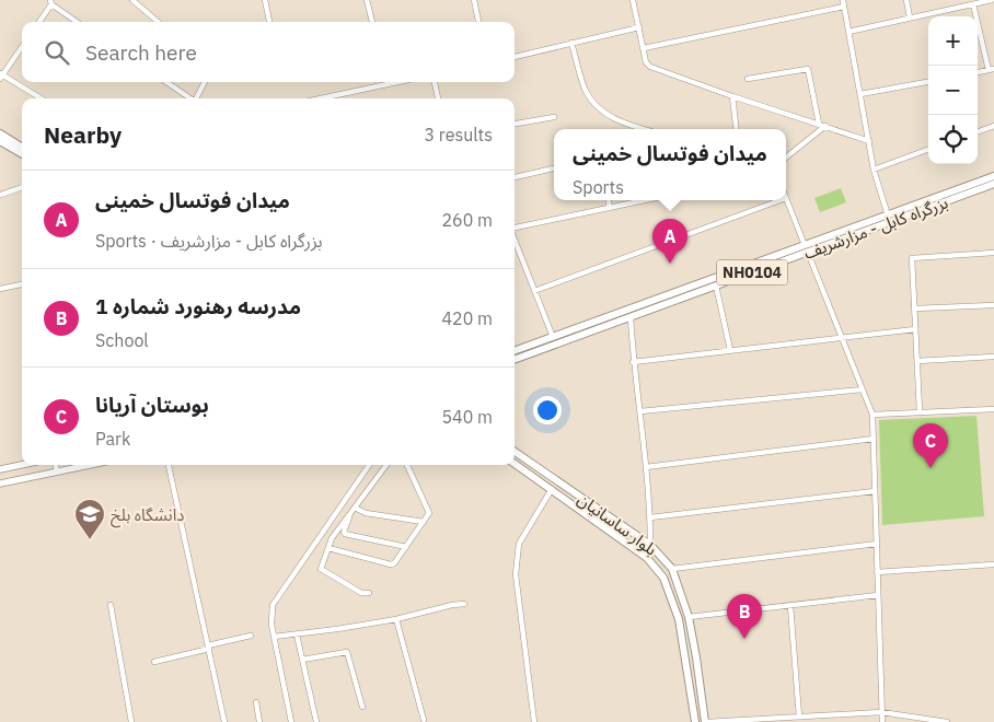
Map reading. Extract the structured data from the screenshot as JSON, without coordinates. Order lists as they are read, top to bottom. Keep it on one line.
{"streets":{"highway":["بزرگراه کابل - مزارشریف","NH0104","بلوار ساسانیان"]},"places":{"school or university":["دانشگاه بلخ"]},"page":{"map_buttons":["+","−"],"search":"Search here","heading":["Nearby","3 results"],"popup":["میدان فوتسال خمینی","Sports"],"list":[{"mark":"A","name":"میدان فوتسال خمینی","note":"Sports · بزرگراه کابل - مزارشریف","value":"260 m"},{"mark":"B","name":"مدرسه رهنورد شماره 1","note":"School","value":"420 m"},{"mark":"C","name":"بوستان آریانا","note":"Park","value":"540 m"}],"pins":["A","C","B"]}}
